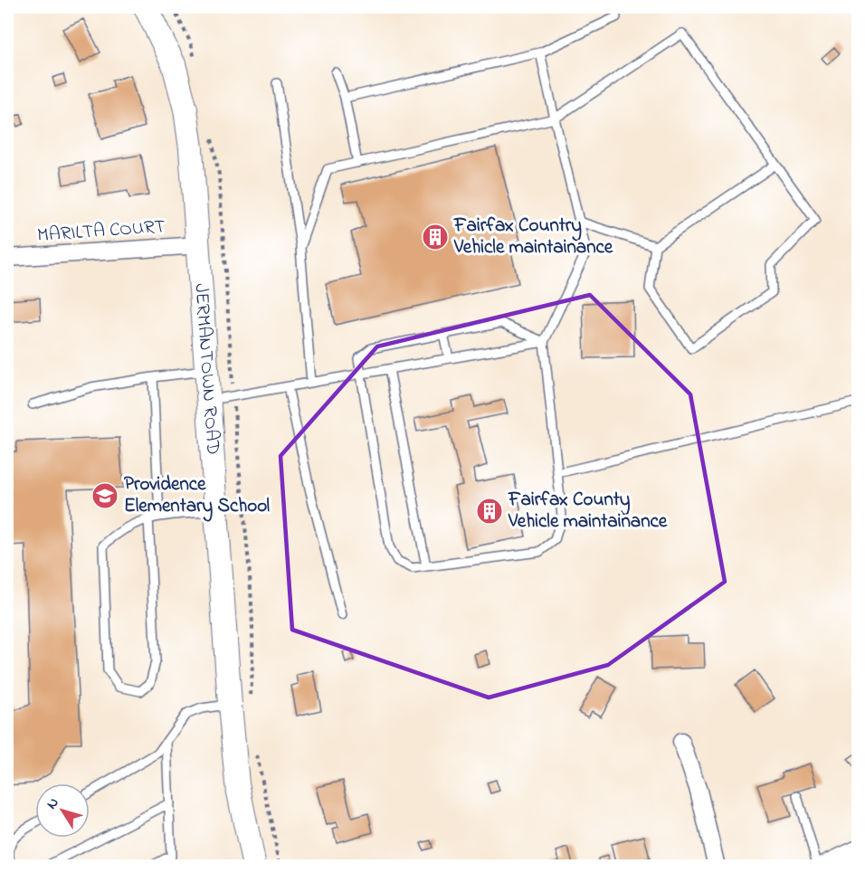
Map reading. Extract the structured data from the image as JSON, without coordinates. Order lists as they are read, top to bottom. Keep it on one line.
{"streets":{"main road":["JERMANTOWN ROAD"],"street":["MARILTA COURT"]},"crossings":[["MARILTA COURT","JERMANTOWN ROAD"]],"places":{"building":["Fairfax Country Vehicle maintainance","Fairfax County Vehicle maintainance"],"school or university":["Providence Elementary School"]},"north":"top left"}
